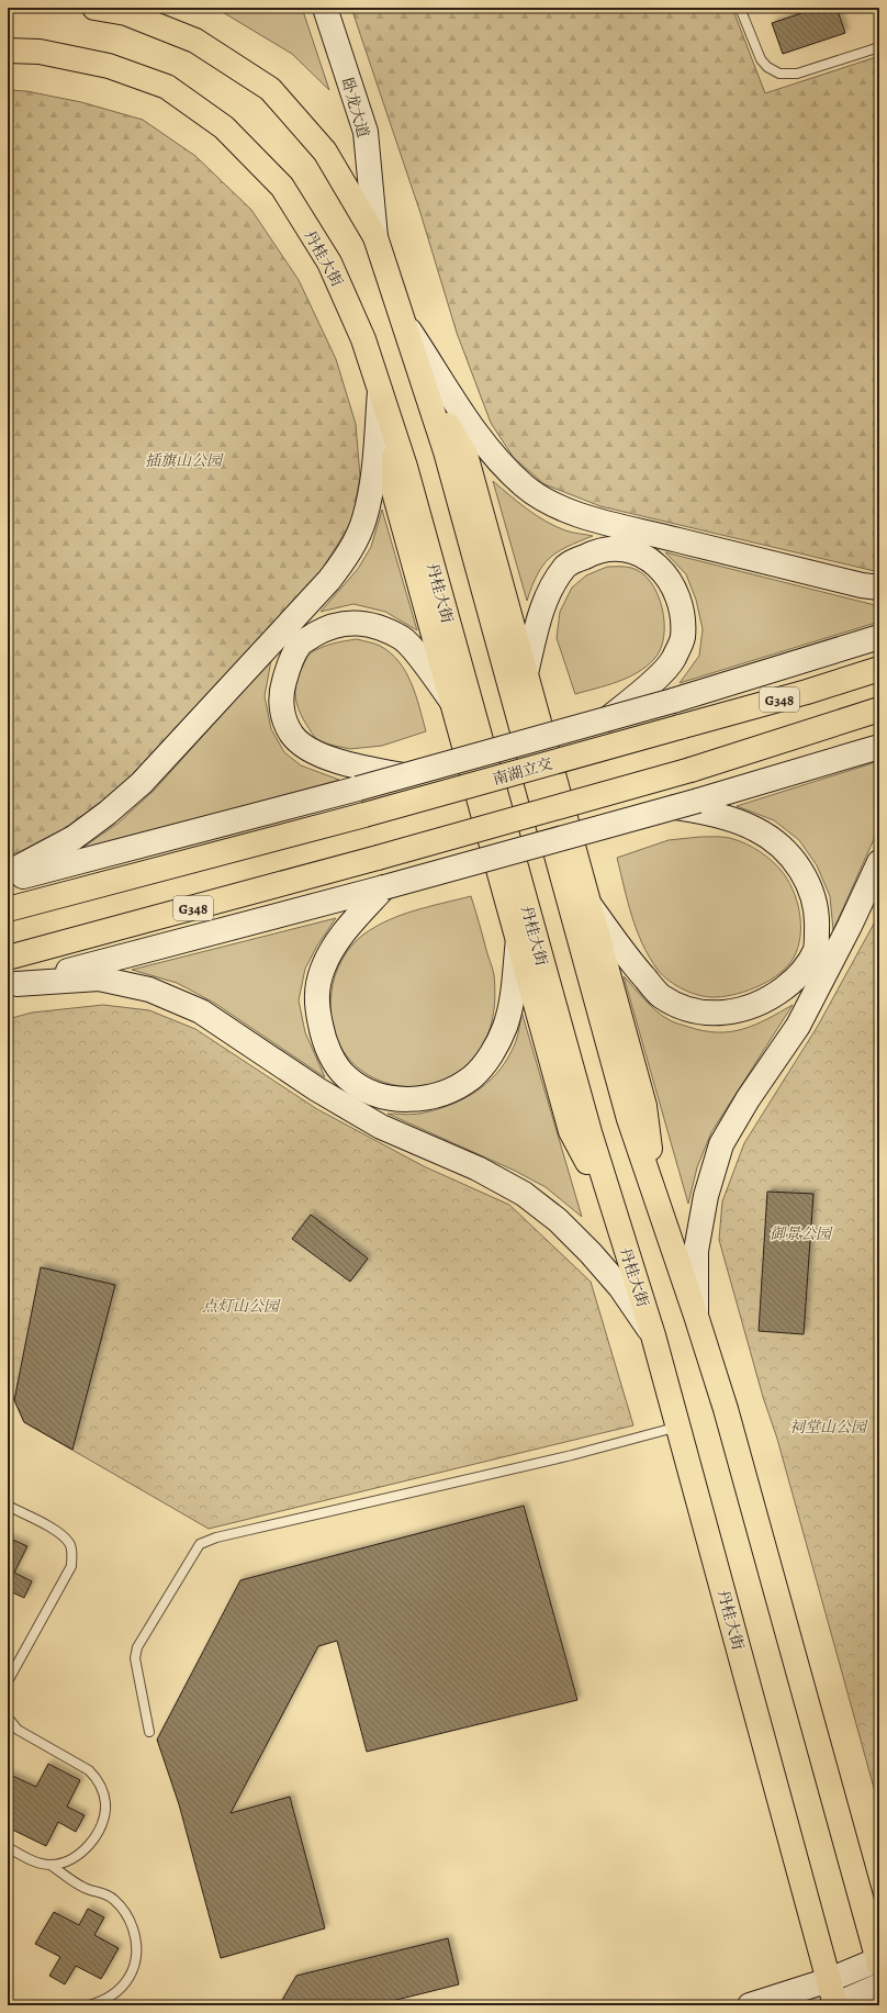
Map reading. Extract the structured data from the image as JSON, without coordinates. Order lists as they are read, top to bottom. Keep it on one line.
{"streets":{"main road":["丹桂大街","G348","南湖立交"],"street":["卧龙大道"]},"parks":["插旗山公园","御景公园","点灯山公园","祠堂山公园"]}
